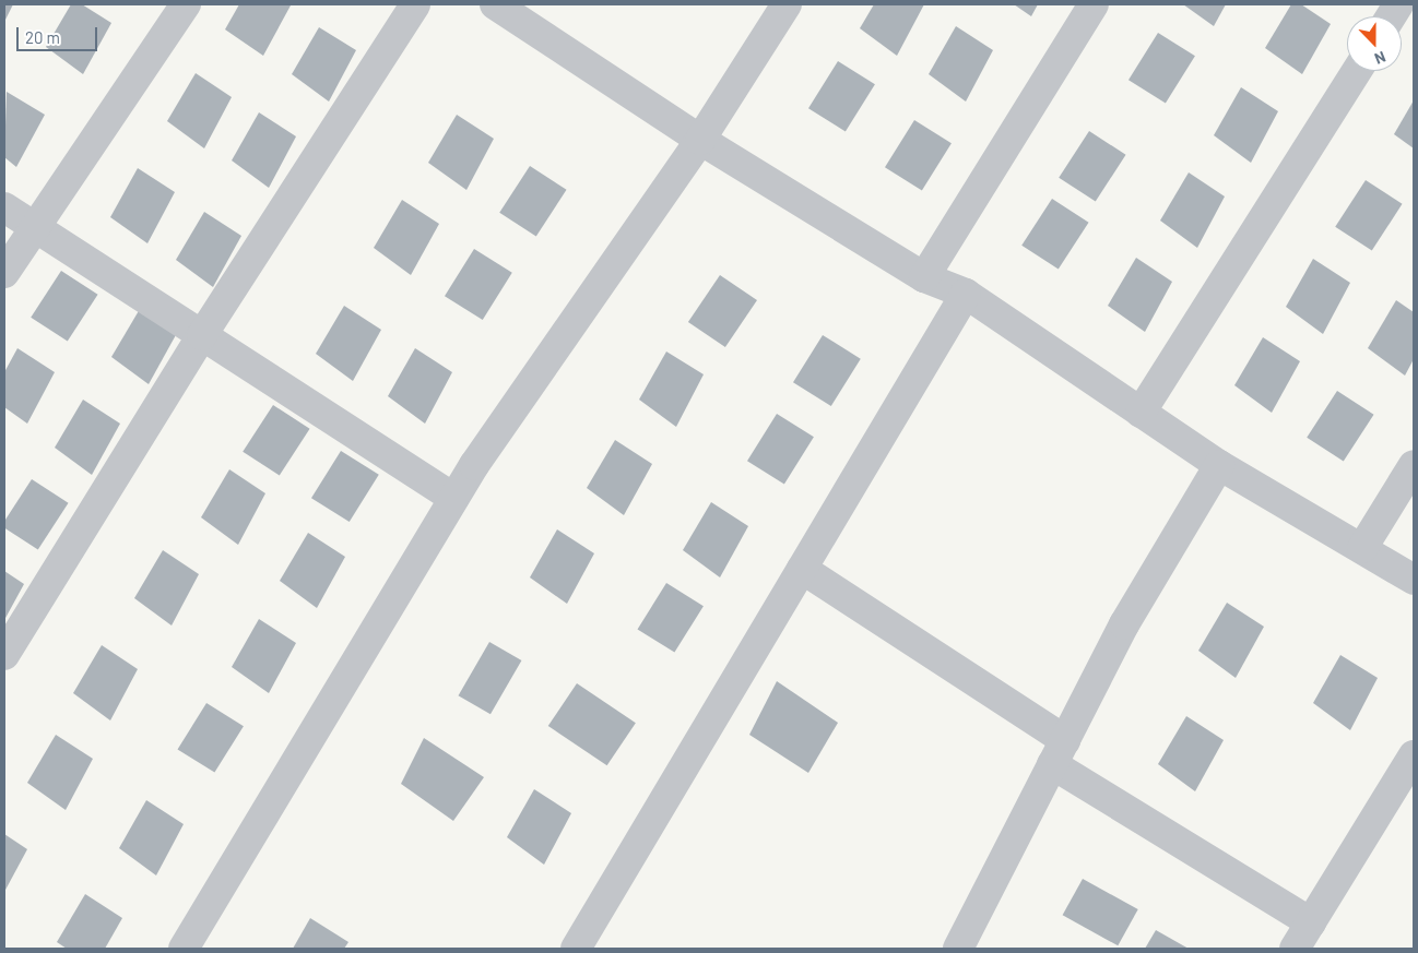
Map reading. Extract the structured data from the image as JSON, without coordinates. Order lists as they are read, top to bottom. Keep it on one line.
{"scale_bar":"20 m","north":"bottom"}
